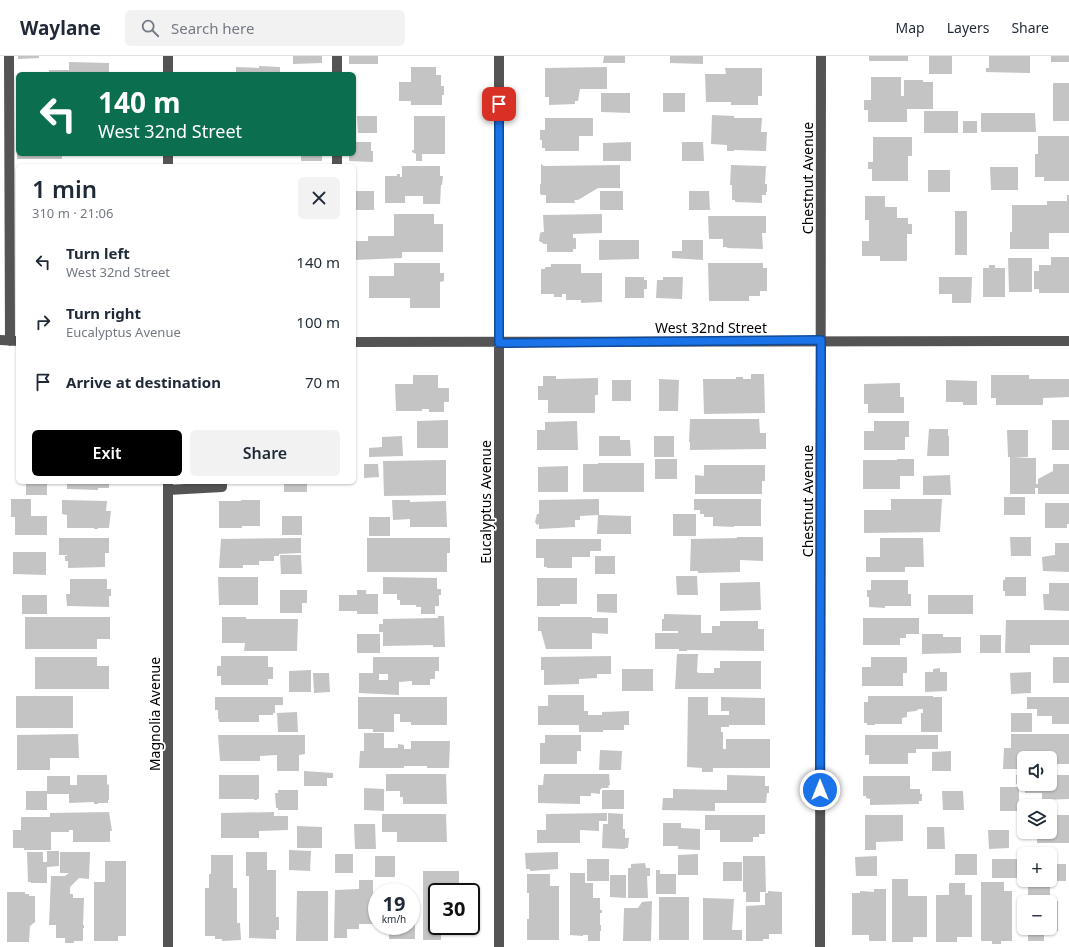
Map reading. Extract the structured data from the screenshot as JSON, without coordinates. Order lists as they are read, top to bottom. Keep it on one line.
{"streets":{"street":["Chestnut Avenue","West 32nd Street","Eucalyptus Avenue","Magnolia Avenue"]},"crossings":[["Chestnut Avenue","West 32nd Street"],["West 32nd Street","Eucalyptus Avenue"]],"page":{"header":"Waylane","search":"Search here","nav":["Map","Layers","Share"],"turn":["140 m","West 32nd Street"],"heading":["1 min","310 m · 21:06"],"list":[{"name":"Turn left","note":"West 32nd Street","value":"140 m"},{"name":"Turn right","note":"Eucalyptus Avenue","value":"100 m"},{"name":"Arrive at destination","value":"70 m"}],"buttons":["Exit","Share"],"map_buttons":["+","−"],"speed":"19 km/h","limit":"30"}}
